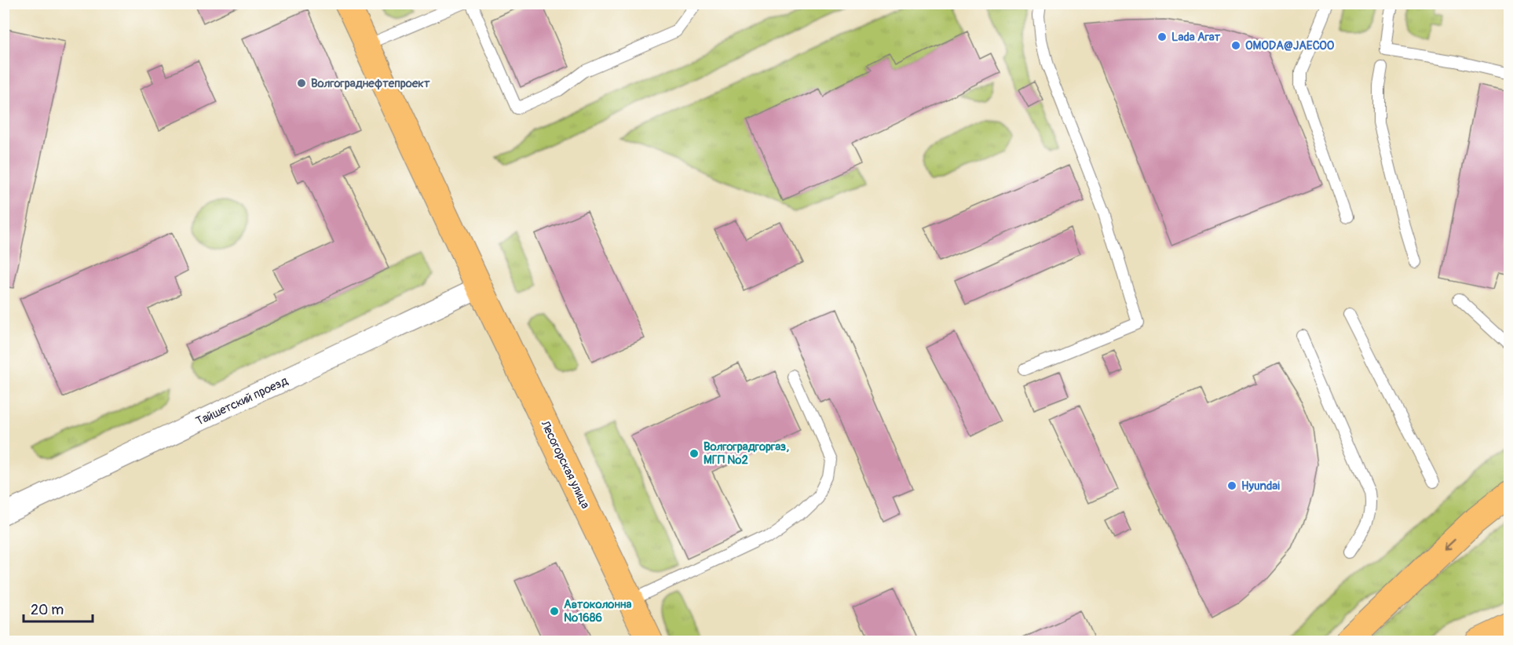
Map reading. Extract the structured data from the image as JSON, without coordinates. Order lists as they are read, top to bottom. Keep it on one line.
{"streets":{"main road":["Лесогорская улица"],"street":["Тайшетский проезд"]},"crossings":[["Тайшетский проезд","Лесогорская улица"]],"places":["Lada Агат","OMODA@JAECOO","Волгограднефтепроект","Волгоградгоргаз, МГП №2","Hyundai","Автоколонна №1686"],"scale_bar":"20 m"}
